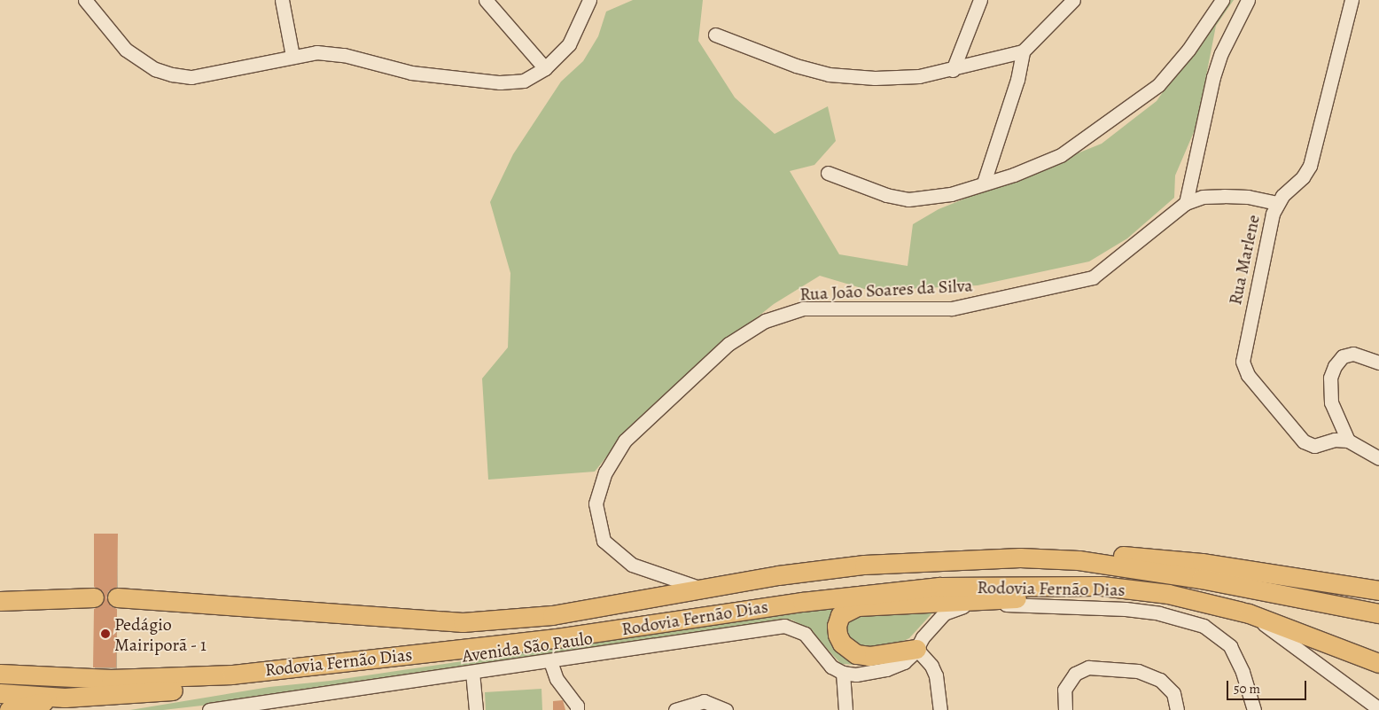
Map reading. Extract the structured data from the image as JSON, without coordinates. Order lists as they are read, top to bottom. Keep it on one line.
{"streets":{"highway":["Rodovia Fernão Dias"],"street":["Rua Marlene","Rua João Soares da Silva","Avenida São Paulo"]},"crossings":[["Rua Marlene","Rua João Soares da Silva"],["Rua João Soares da Silva","Rodovia Fernão Dias"]],"places":["Pedágio Mairiporã - 1"],"scale_bar":"50 m"}
